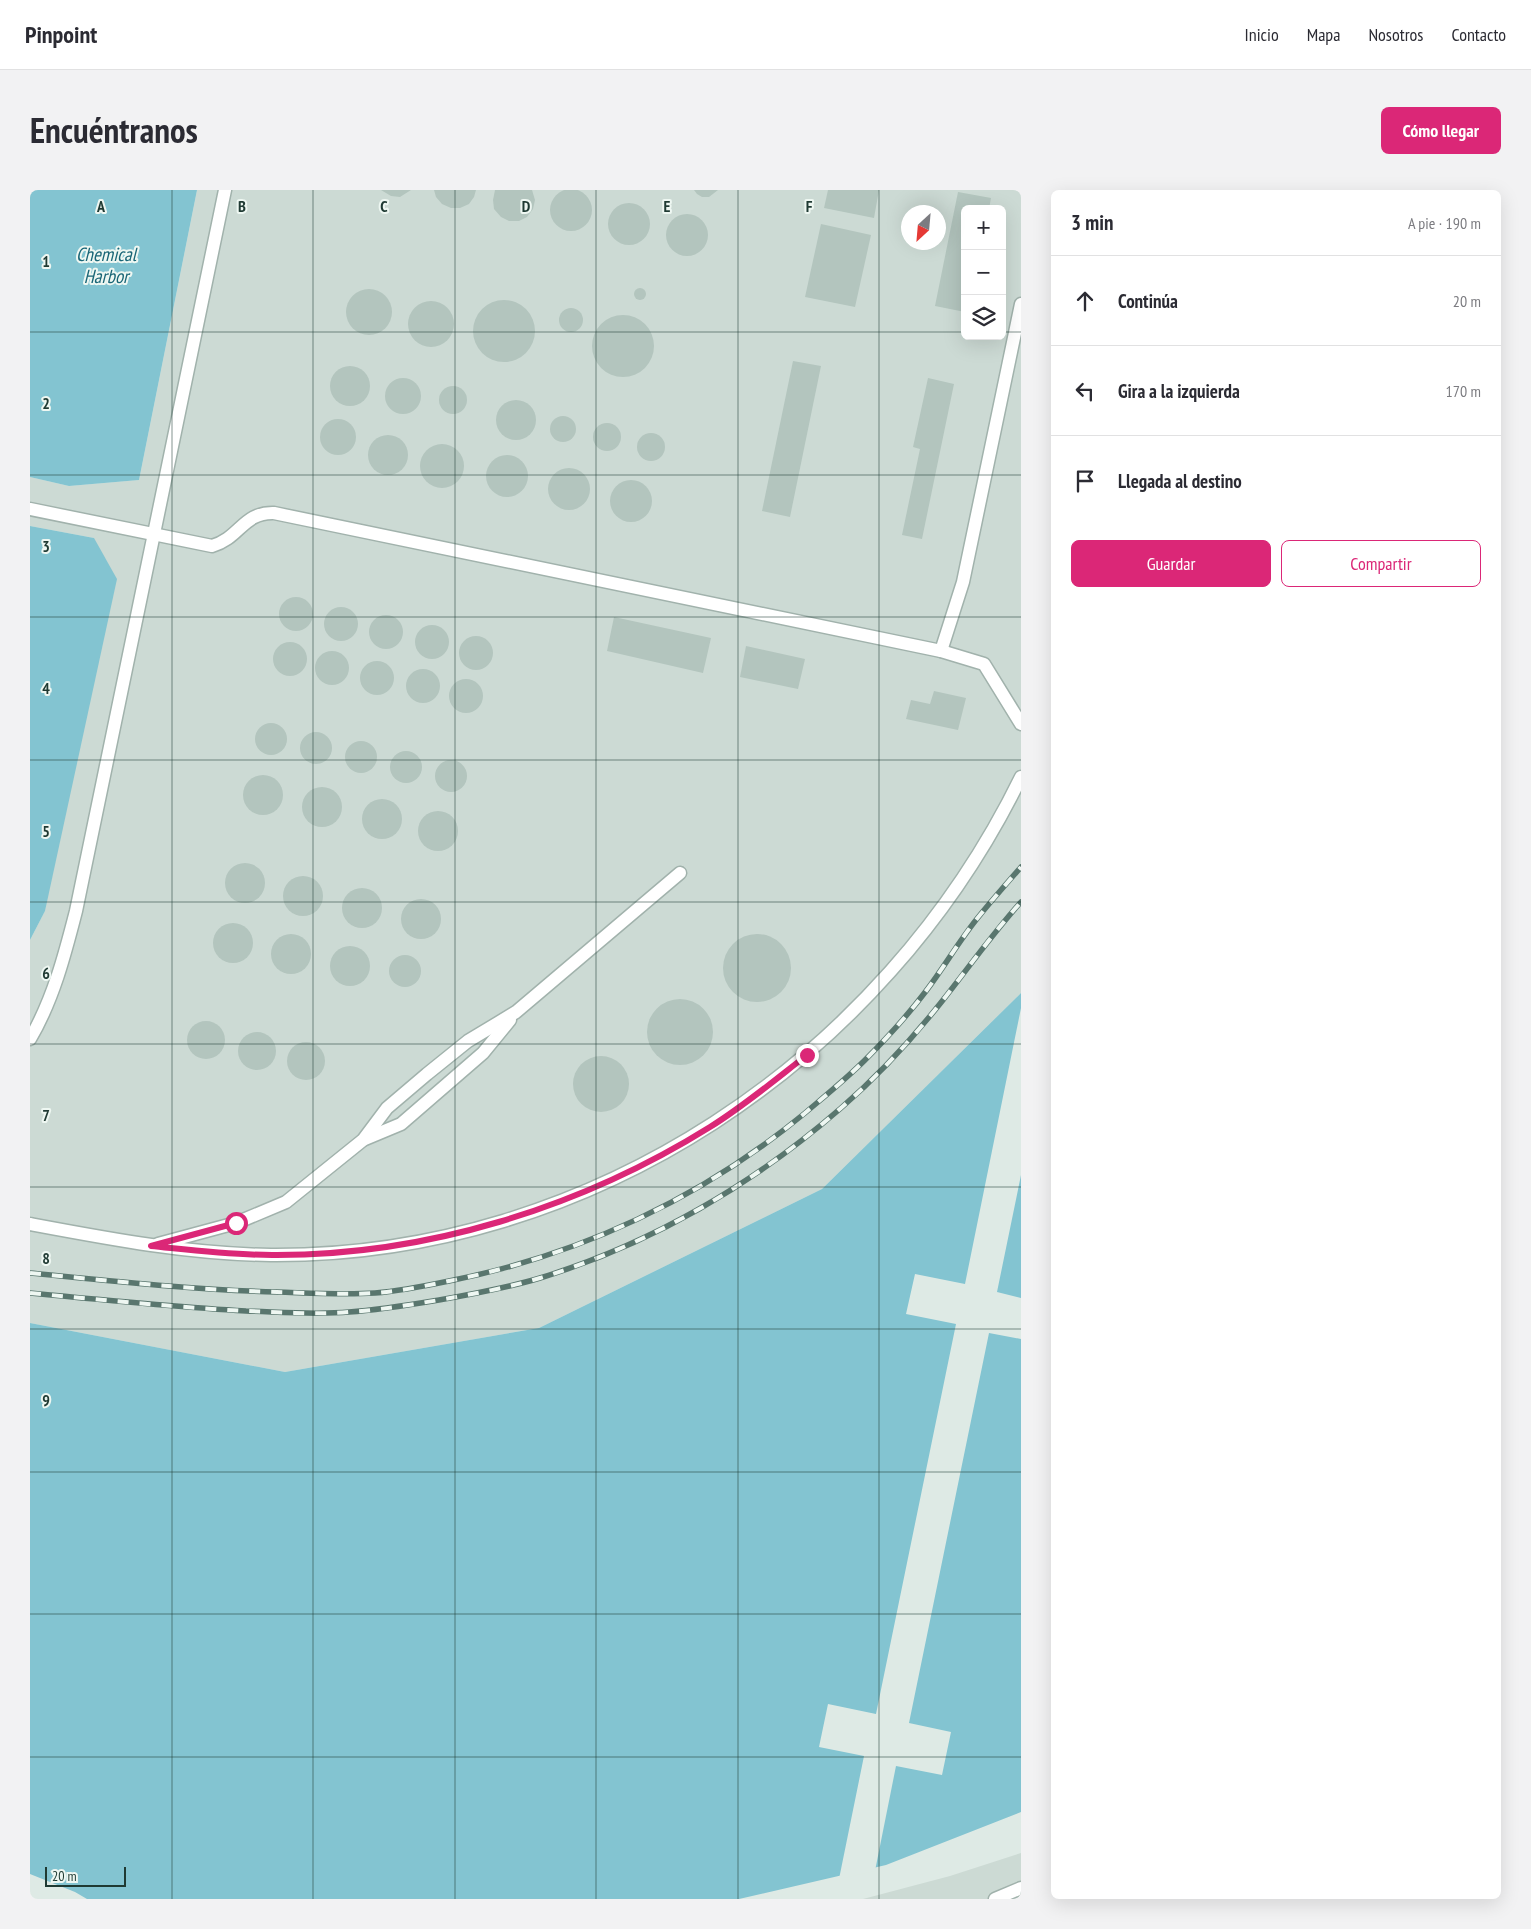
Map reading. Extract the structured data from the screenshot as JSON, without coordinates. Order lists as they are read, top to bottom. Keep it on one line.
{"water":["Chemical Harbor"],"scale_bar":"20 m","north":"bottom left","page":{"header":"Pinpoint","nav":["Inicio","Mapa","Nosotros","Contacto"],"title":"Encuéntranos","buttons":["Cómo llegar",["Guardar","Compartir"]],"heading":["3 min","A pie · 190 m"],"map_buttons":["+","−"],"list":[["Continúa","20 m"],["Gira a la izquierda","170 m"],"Llegada al destino"],"scale":"20 m"},"grid":{"columns":["A","B","C","D","E","F"],"rows":["1","2","3","4","5","6","7","8","9"]}}
